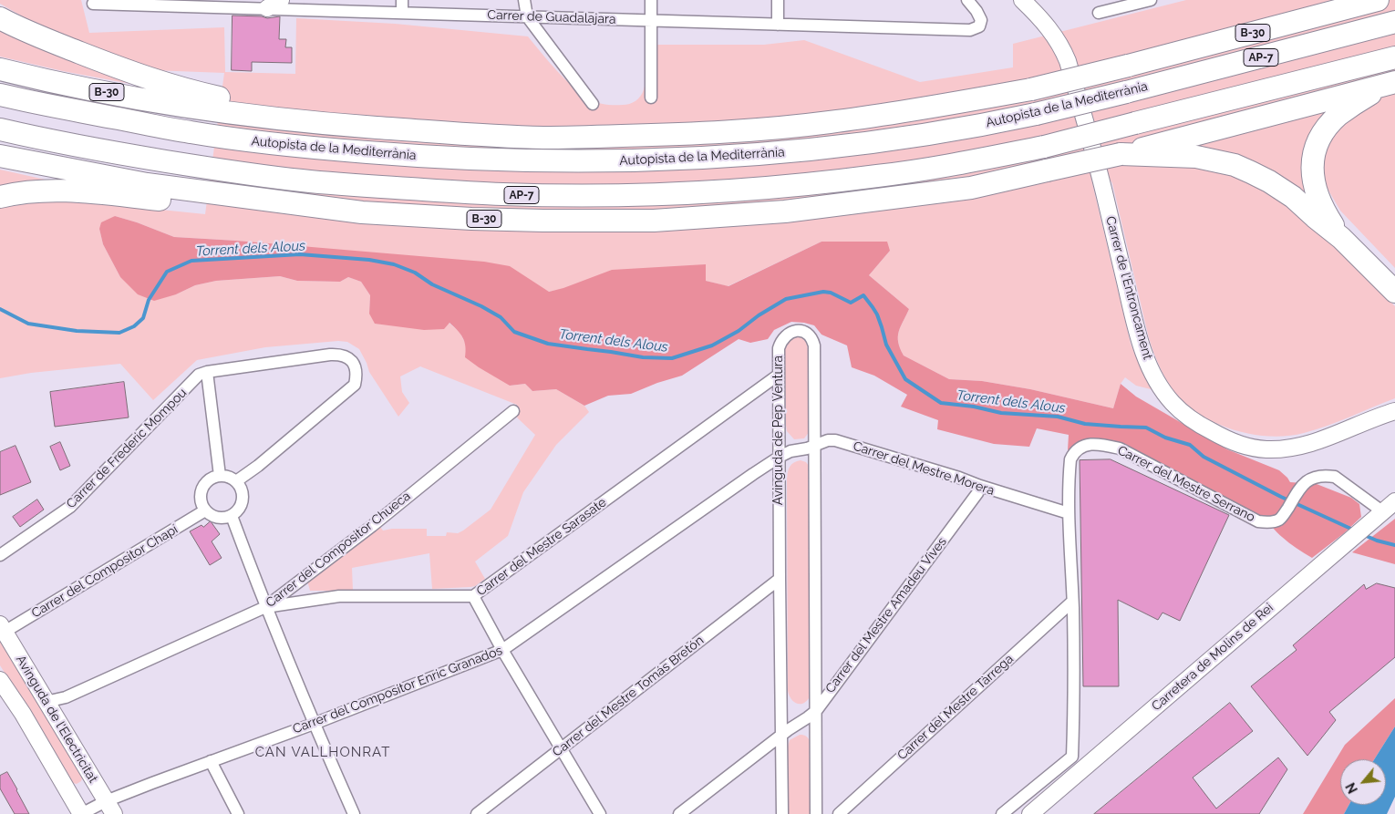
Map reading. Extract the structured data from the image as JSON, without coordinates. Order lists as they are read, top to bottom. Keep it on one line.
{"streets":{"highway":["B-30","AP-7","Autopista de la Mediterrània"],"street":["Carrer de Guadalajara","Carrer de l'Entroncament","Avinguda de Pep Ventura","Carrer de Frederic Mompou","Carrer del Mestre Morera","Carrer del Mestre Serrano","Carrer del Mestre Sarasate","Carrer del Compositor Chueca","Carrer del Compositor Chapí","Carrer del Mestre Amadeu Vives","Carretera de Molins de Rei","Carrer del Compositor Enric Granados","Carrer del Mestre Tomás Bretón","Carrer del Mestre Tàrrega","Avinguda de l'Electricitat"]},"crossings":[["Avinguda de Pep Ventura","Carrer del Mestre Morera"],["Avinguda de Pep Ventura","Carrer del Mestre Sarasate"],["Avinguda de Pep Ventura","Carrer del Mestre Amadeu Vives"],["Avinguda de Pep Ventura","Carrer del Compositor Enric Granados"],["Avinguda de Pep Ventura","Carrer del Mestre Tomás Bretón"],["Carrer del Mestre Morera","Carrer del Mestre Serrano"],["Carrer del Mestre Morera","Carrer del Mestre Amadeu Vives"],["Carrer del Mestre Morera","Carrer del Compositor Enric Granados"],["Carrer del Mestre Serrano","Carretera de Molins de Rei"],["Carrer del Mestre Serrano","Carrer del Mestre Tàrrega"],["Carrer del Mestre Sarasate","Carrer del Compositor Chueca"],["Carrer del Compositor Chueca","Avinguda de l'Electricitat"],["Carrer del Compositor Chapí","Avinguda de l'Electricitat"],["Carrer del Compositor Enric Granados","Avinguda de l'Electricitat"]],"districts":["CAN VALLHONRAT"],"water":["Torrent dels Alous"],"north":"bottom left"}
